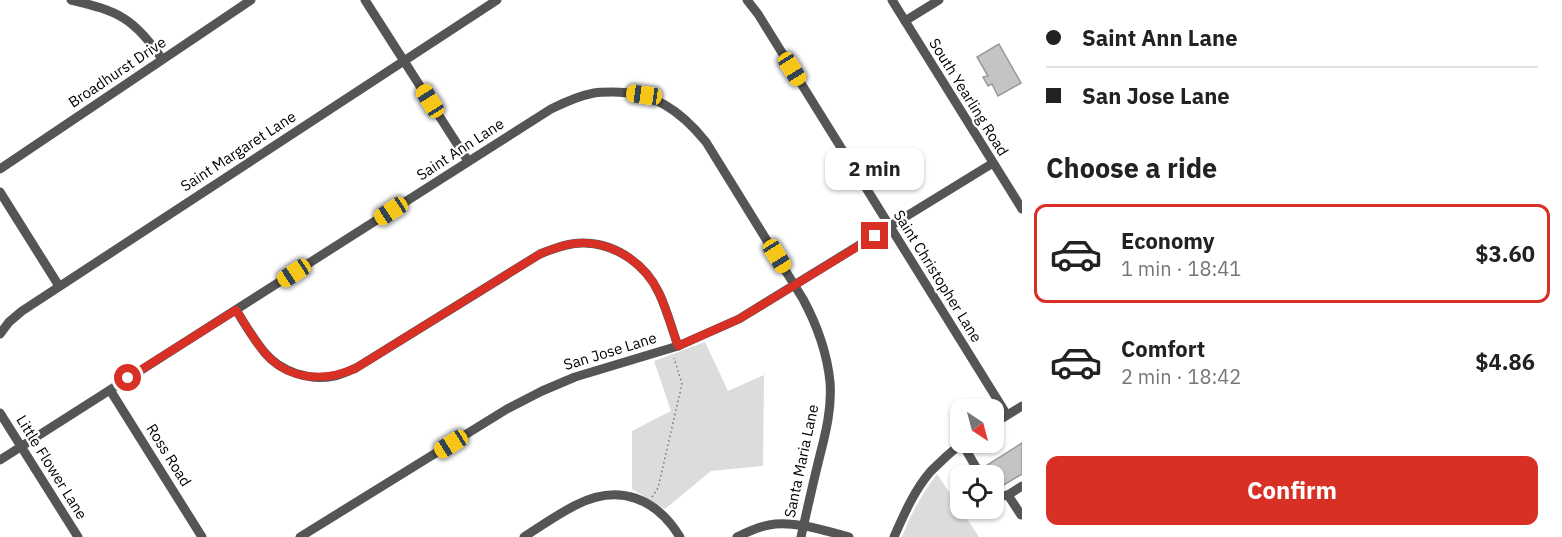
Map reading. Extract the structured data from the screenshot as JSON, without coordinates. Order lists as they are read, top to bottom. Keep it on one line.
{"streets":{"street":["Broadhurst Drive","South Yearling Road","Saint Ann Lane","Saint Margaret Lane","Saint Christopher Lane","San Jose Lane","Ross Road","Santa Maria Lane","Little Flower Lane"]},"crossings":[["South Yearling Road","San Jose Lane"],["Saint Ann Lane","Ross Road"],["Saint Ann Lane","Santa Maria Lane"],["Saint Ann Lane","Little Flower Lane"],["Saint Christopher Lane","San Jose Lane"],["San Jose Lane","Santa Maria Lane"]],"north":"bottom right","page":{"banner":["Saint Ann Lane","San Jose Lane"],"heading":"Choose a ride","bubble":"2 min","list":[{"name":"Economy","note":"1 min · 18:41","value":"$3.60"},{"name":"Comfort","note":"2 min · 18:42","value":"$4.86"}],"buttons":"Confirm"}}
